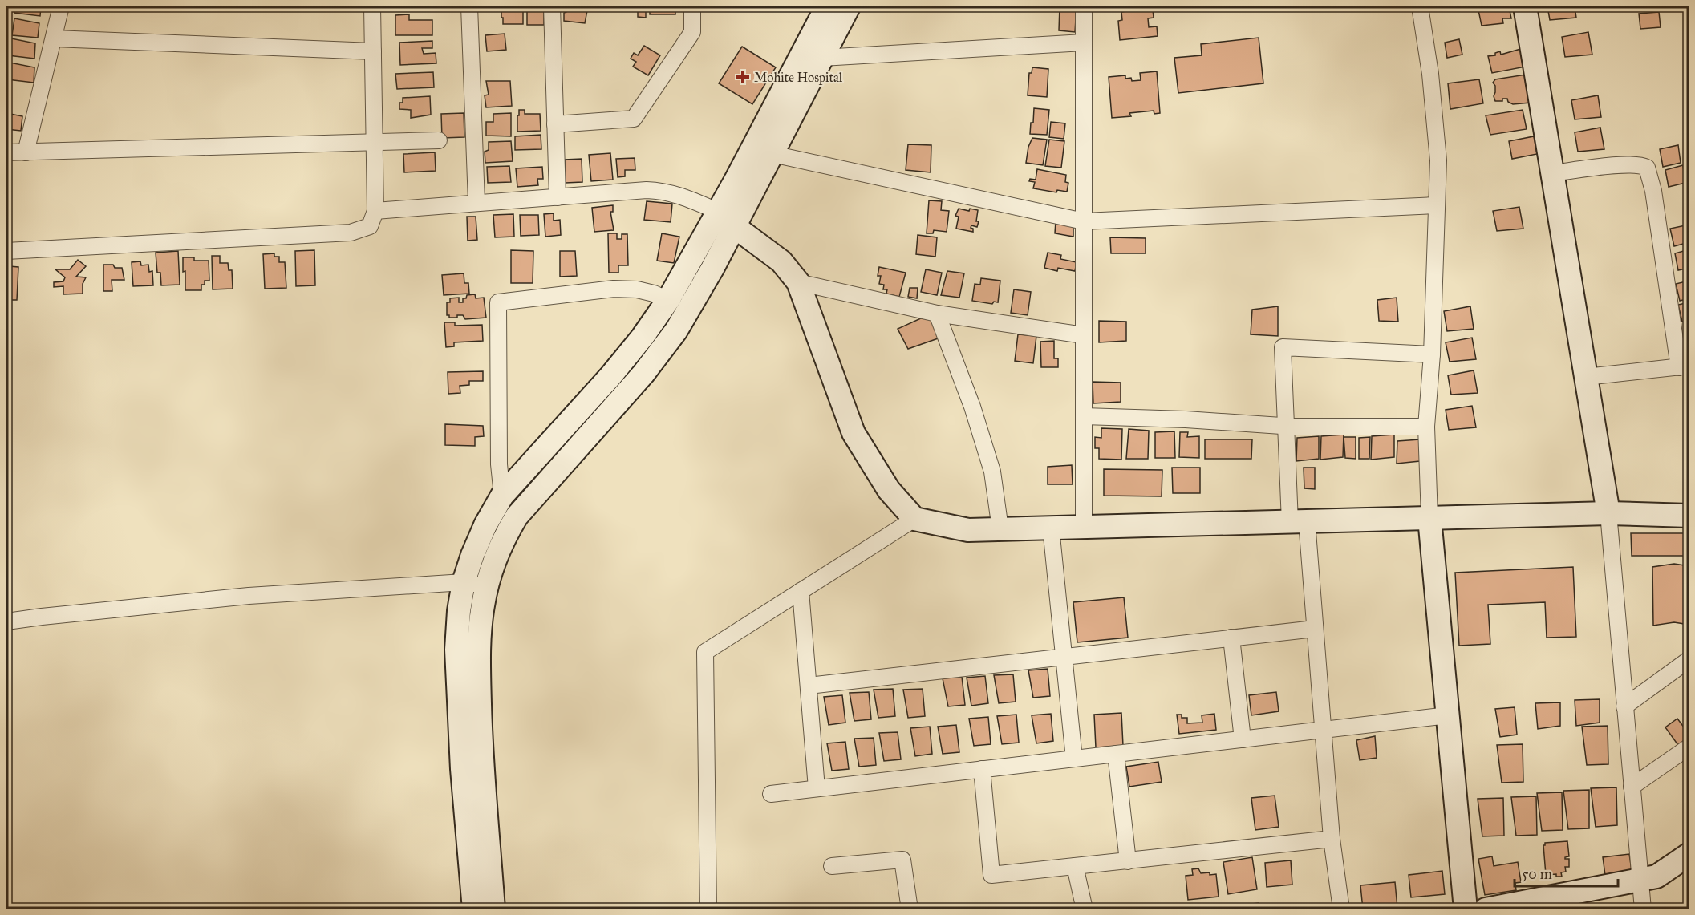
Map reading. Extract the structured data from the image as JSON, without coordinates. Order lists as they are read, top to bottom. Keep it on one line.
{"places":{"health":["Mohite Hospital"]},"scale_bar":"50 m"}
